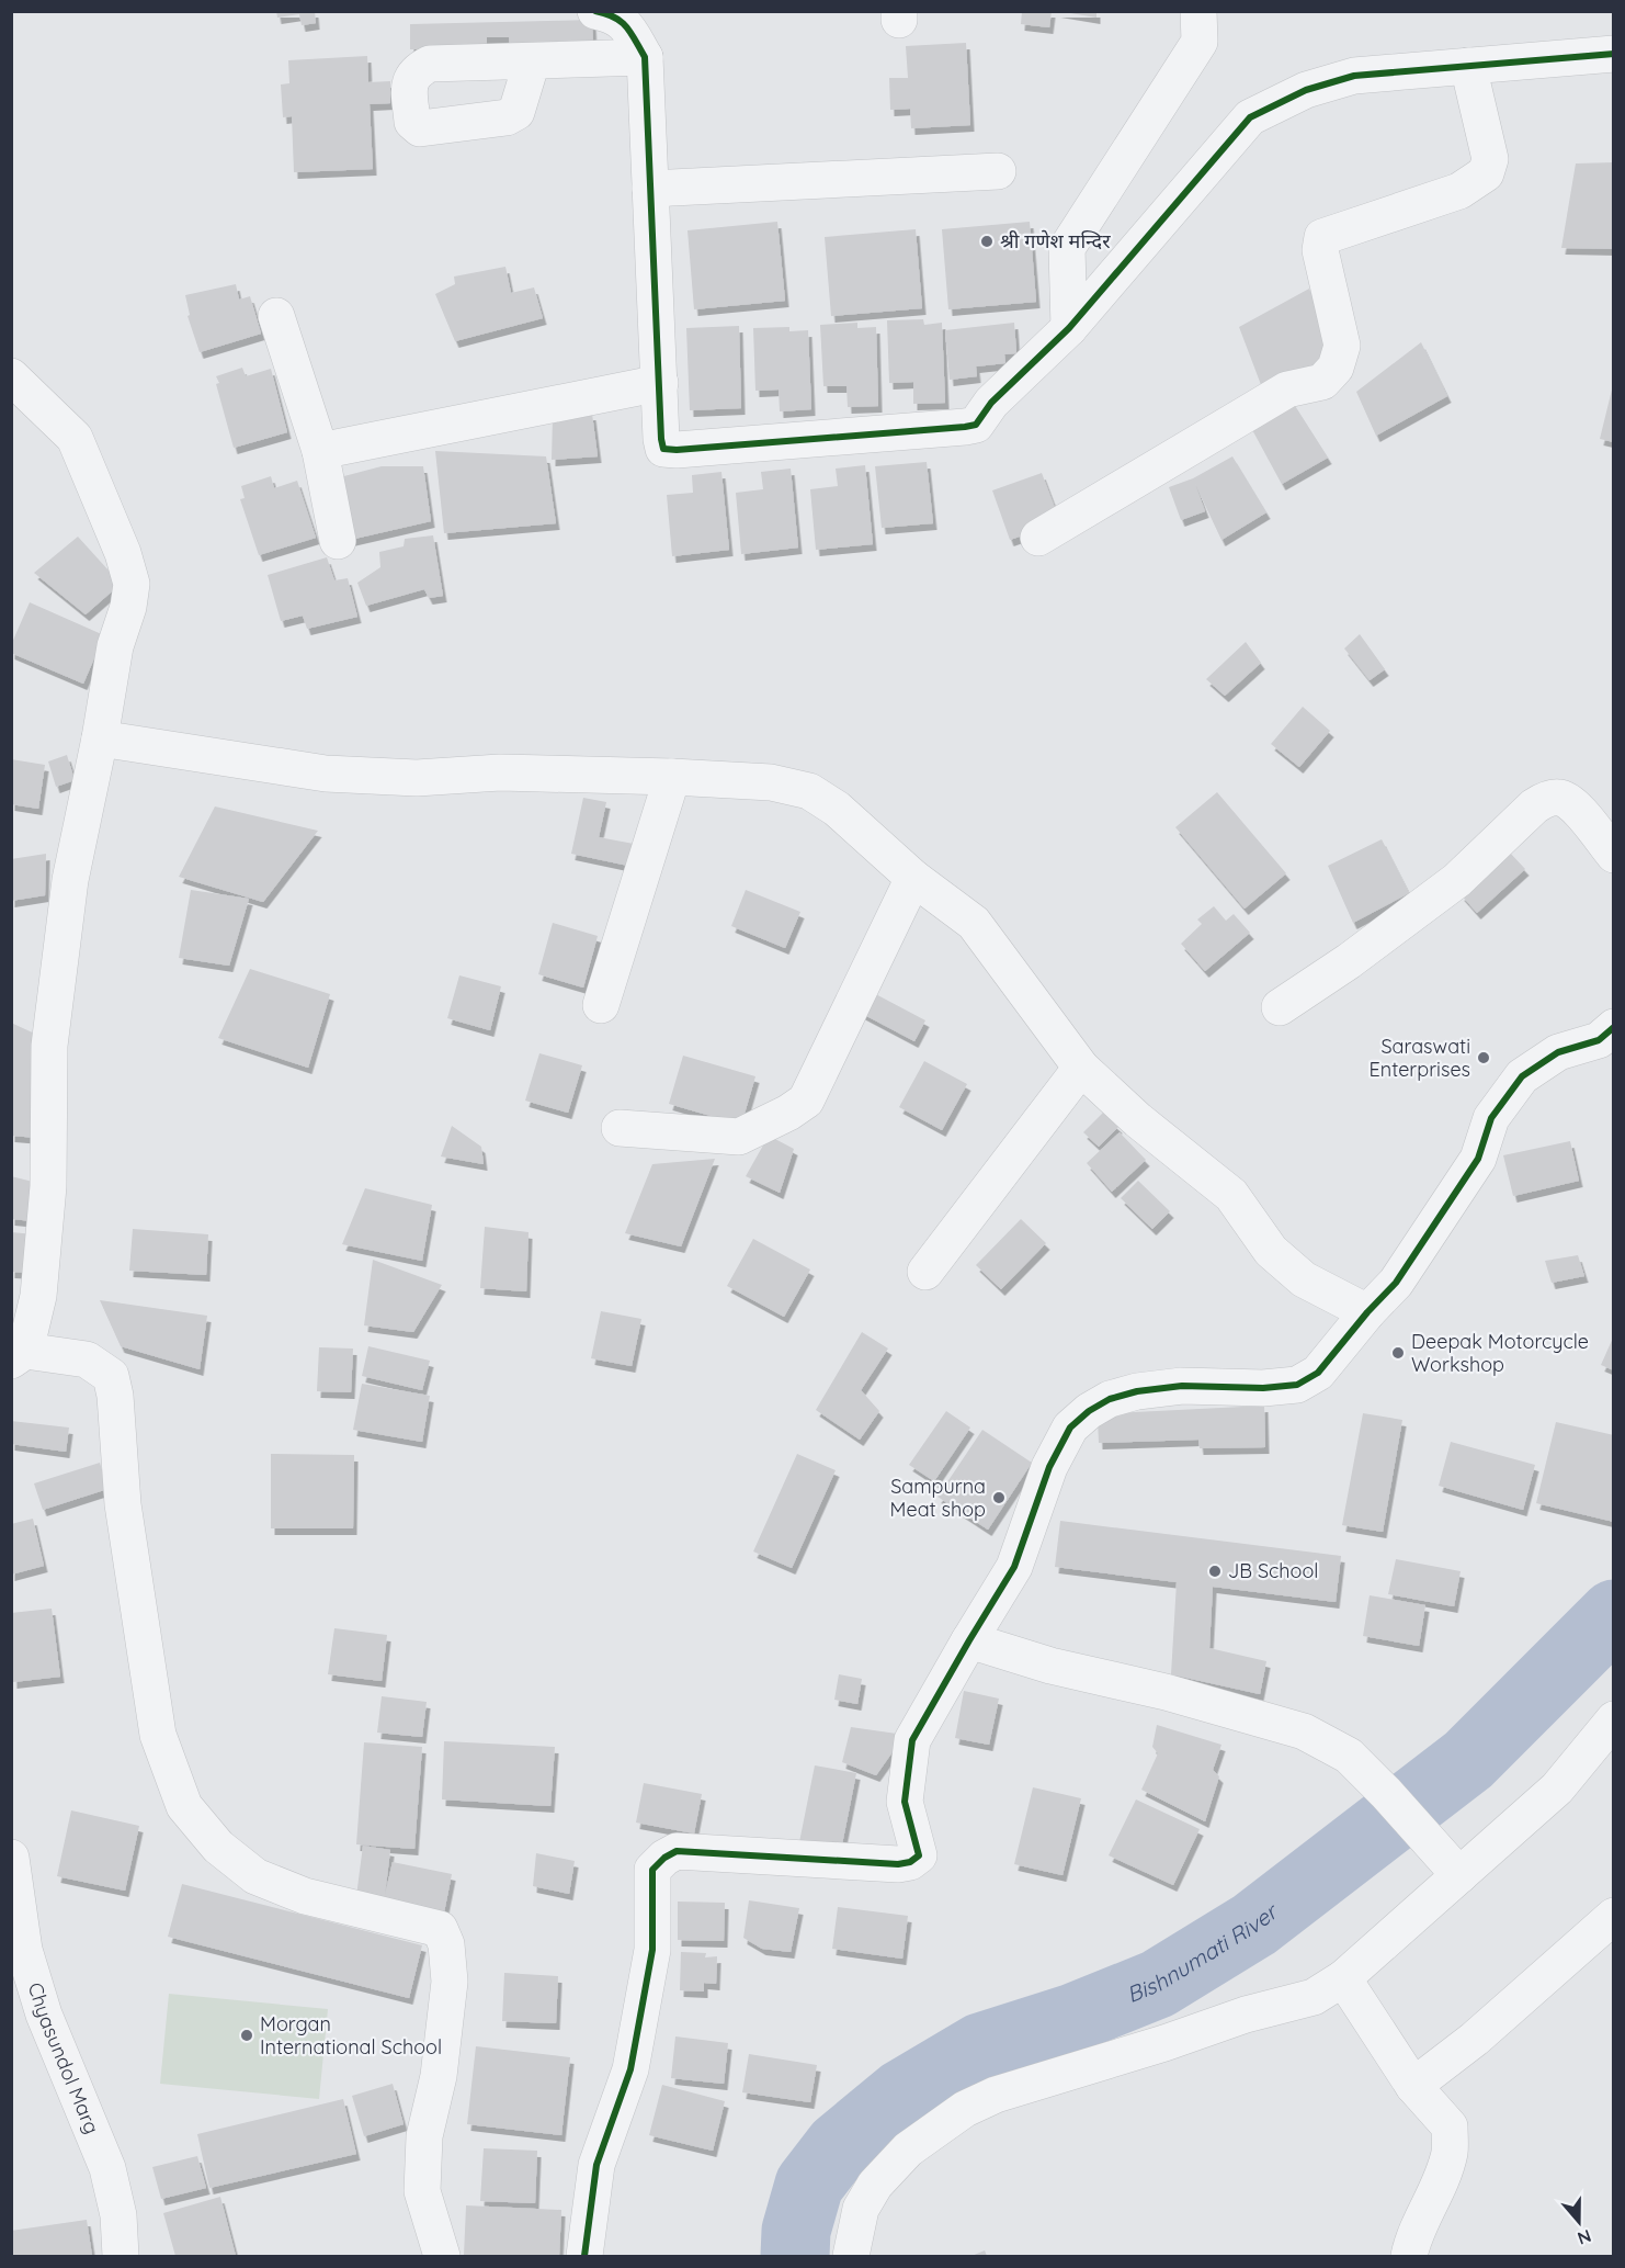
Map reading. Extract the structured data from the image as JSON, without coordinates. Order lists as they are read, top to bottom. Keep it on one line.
{"streets":{"street":["Chyasundol Marg"]},"water":["Bishnumati River"],"places":["श्री गणेश मन्दिर","Saraswati Enterprises","Deepak Motorcycle Workshop","Sampurna Meat shop","JB School","Morgan International School"],"north":"bottom"}
